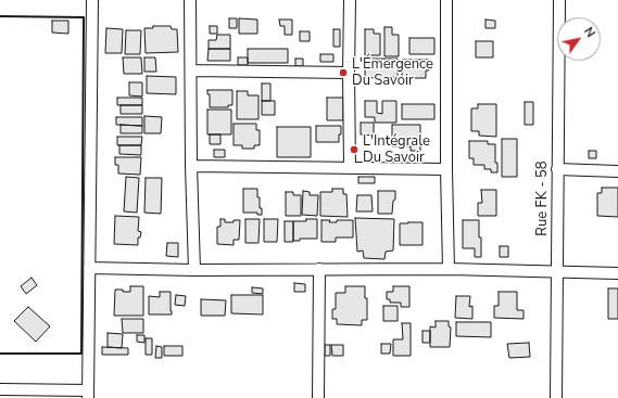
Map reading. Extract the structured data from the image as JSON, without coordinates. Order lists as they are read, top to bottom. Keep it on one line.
{"streets":{"street":["Rue FK - 58"]},"places":["L'Émergence Du Savoir","L'Intégrale Du Savoir"],"north":"top right"}
